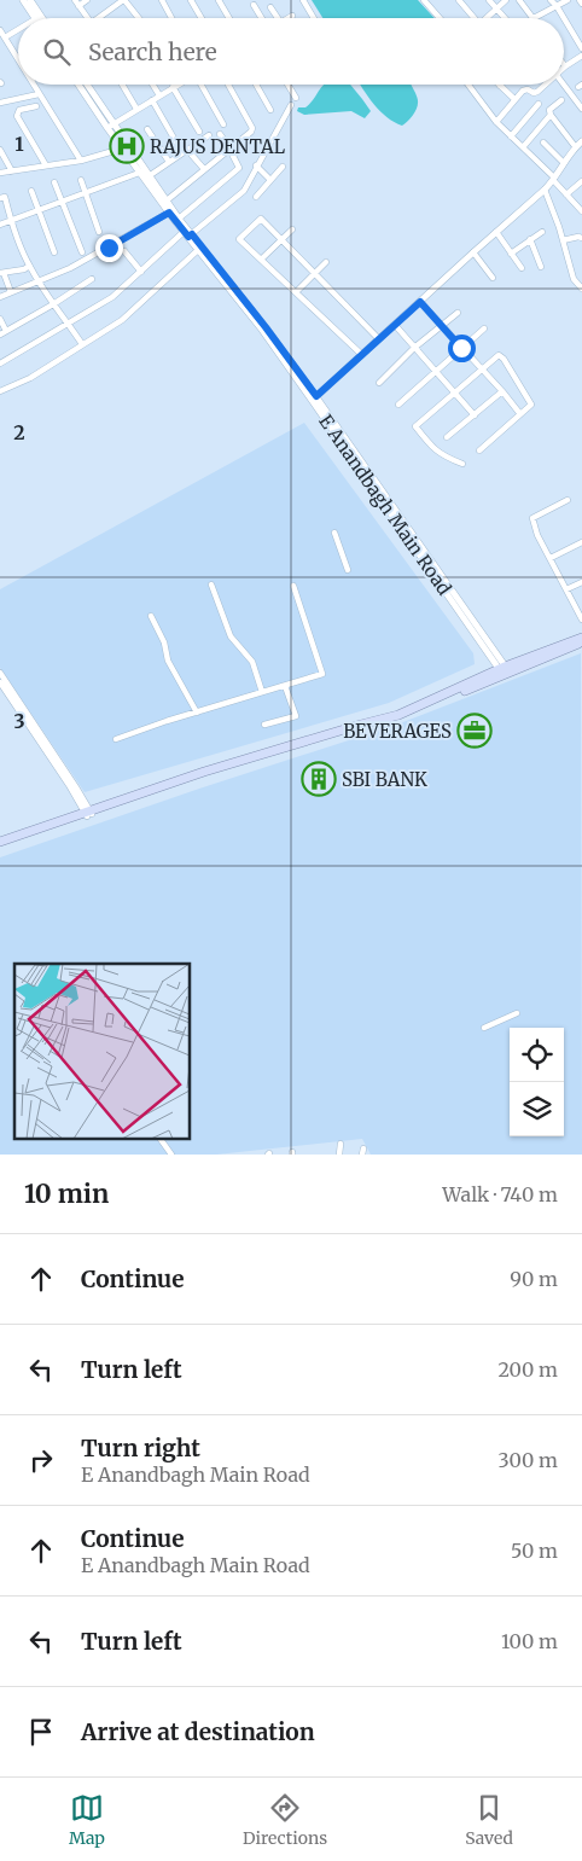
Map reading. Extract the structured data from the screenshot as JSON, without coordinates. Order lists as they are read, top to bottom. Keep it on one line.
{"streets":{"street":["E Anandbagh Main Road"]},"places":{"hospital":["RAJUS DENTAL"],"office":["BEVERAGES"],"building":["SBI BANK"]},"page":{"search":"Search here","heading":["10 min","Walk · 740 m"],"list":[["Continue","90 m"],["Turn left","200 m"],["Turn right","E Anandbagh Main Road","300 m"],["Continue","E Anandbagh Main Road","50 m"],["Turn left","100 m"],"Arrive at destination"],"nav":["Map","Directions","Saved"]},"grid":{"rows":["1","2","3"]}}
